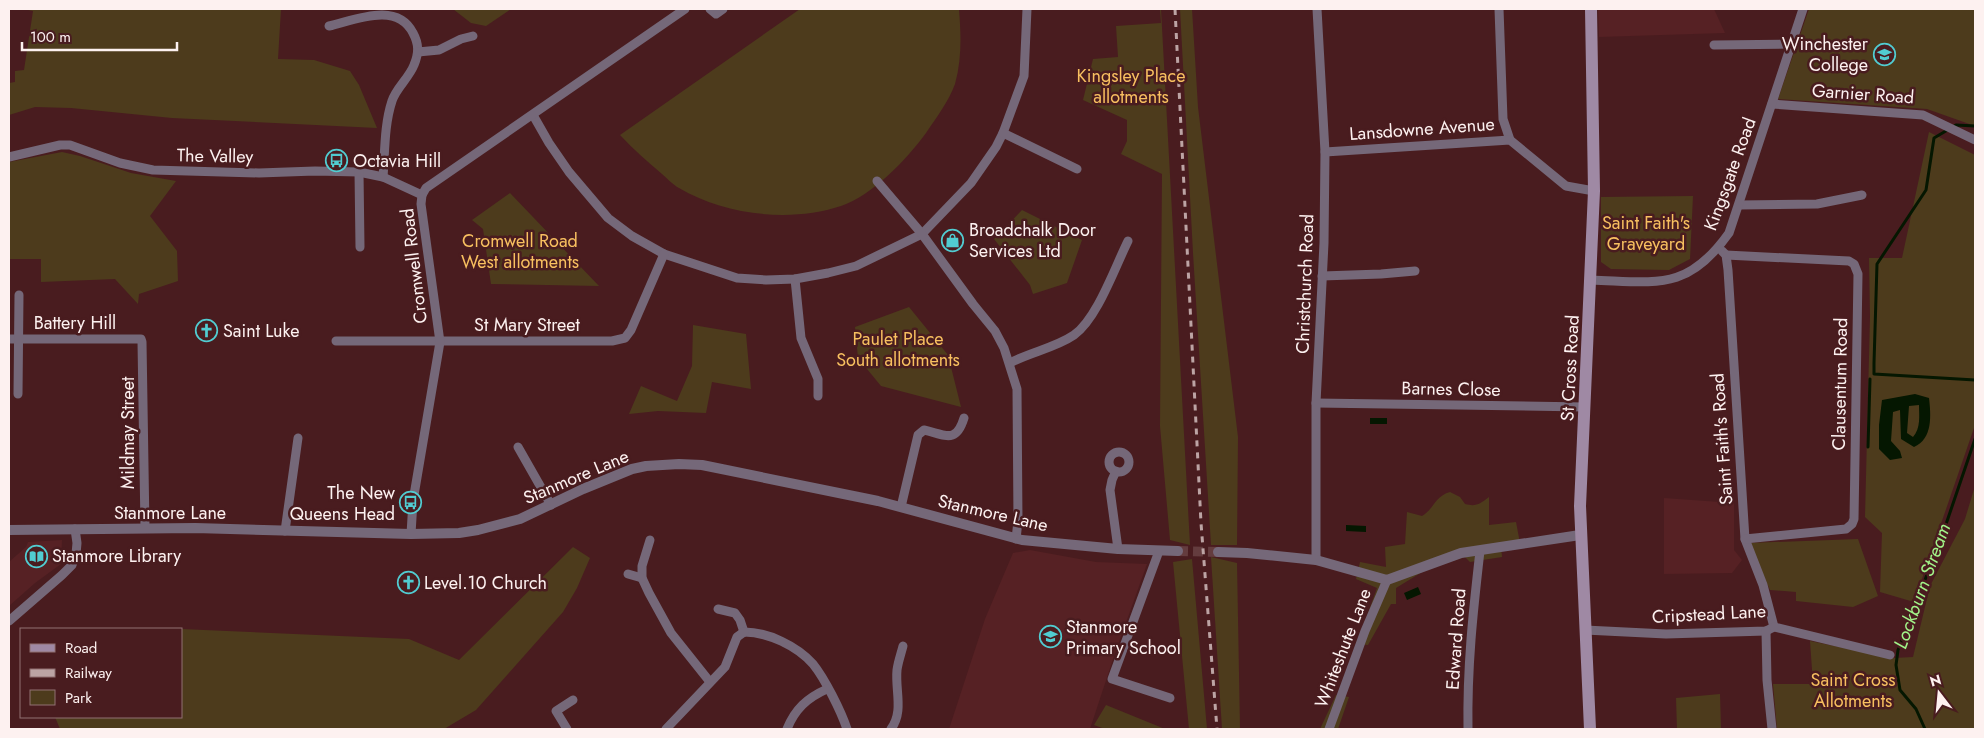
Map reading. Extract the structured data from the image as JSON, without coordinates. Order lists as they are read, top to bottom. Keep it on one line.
{"streets":{"main road":["St Cross Road"],"street":["Garnier Road","Lansdowne Avenue","The Valley","Kingsgate Road","Cromwell Road","Christchurch Road","Battery Hill","St Mary Street","Clausentum Road","Barnes Close","Mildmay Street","Saint Faith's Road","Stanmore Lane","Cripstead Lane","Edward Road","Whiteshute Lane"]},"crossings":[["Garnier Road","Kingsgate Road"],["Lansdowne Avenue","Christchurch Road"],["Lansdowne Avenue","St Cross Road"],["The Valley","Cromwell Road"],["Kingsgate Road","St Cross Road"],["Cromwell Road","St Mary Street"],["Cromwell Road","Stanmore Lane"],["Christchurch Road","Barnes Close"],["Battery Hill","Mildmay Street"],["St Cross Road","Barnes Close"],["St Cross Road","Cripstead Lane"],["Clausentum Road","Saint Faith's Road"],["Mildmay Street","Stanmore Lane"],["Saint Faith's Road","Cripstead Lane"]],"water":["Lockburn Stream"],"parks":["Kingsley Place allotments","Saint Faith's Graveyard","Cromwell Road West allotments","Paulet Place South allotments","Saint Cross Allotments"],"places":{"school or university":["Winchester College","Stanmore Primary School"],"bus stop":["Octavia Hill","The New Queens Head"],"shop":["Broadchalk Door Services Ltd"],"church":["Saint Luke","Level.10 Church"],"library":["Stanmore Library"]},"legend":["Road","Railway","Park"],"scale_bar":"100 m","north":"top"}
